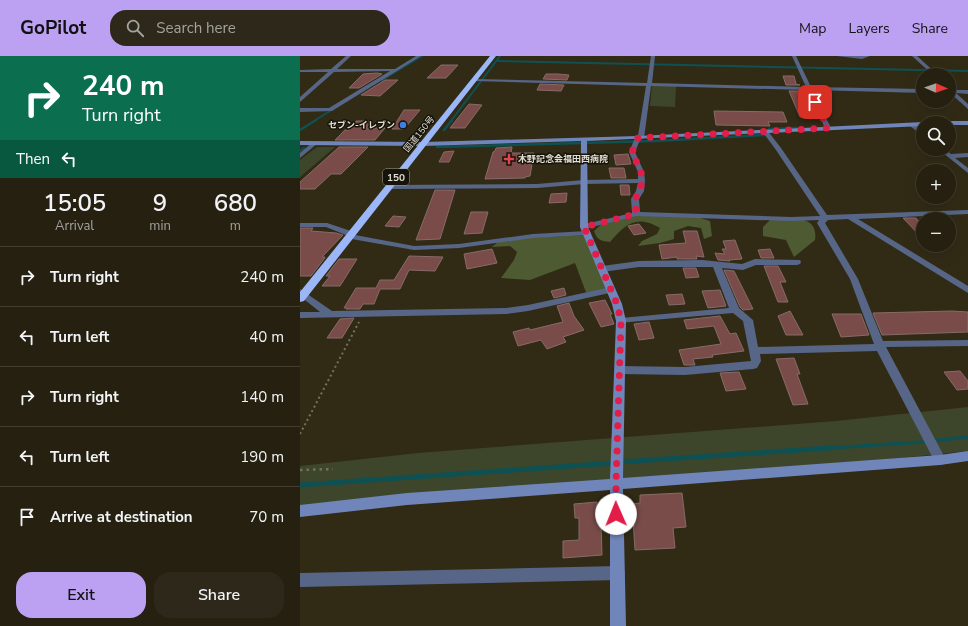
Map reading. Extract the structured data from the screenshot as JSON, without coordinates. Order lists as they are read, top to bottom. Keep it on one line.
{"streets":{"highway":["国道150号","150"]},"places":{"other":["セブン-イレブン"],"health":["木野記念会福田西病院"]},"north":"right","page":{"header":"GoPilot","search":"Search here","nav":["Map","Layers","Share"],"turn":["240 m","Turn right"],"map_buttons":["+","−"],"then":"Then","eta":["15:05","Arrival","9","min","680","m"],"list":[{"name":"Turn right","value":"240 m"},{"name":"Turn left","value":"40 m"},{"name":"Turn right","value":"140 m"},{"name":"Turn left","value":"190 m"},{"name":"Arrive at destination","value":"70 m"}],"buttons":["Exit","Share"]}}
